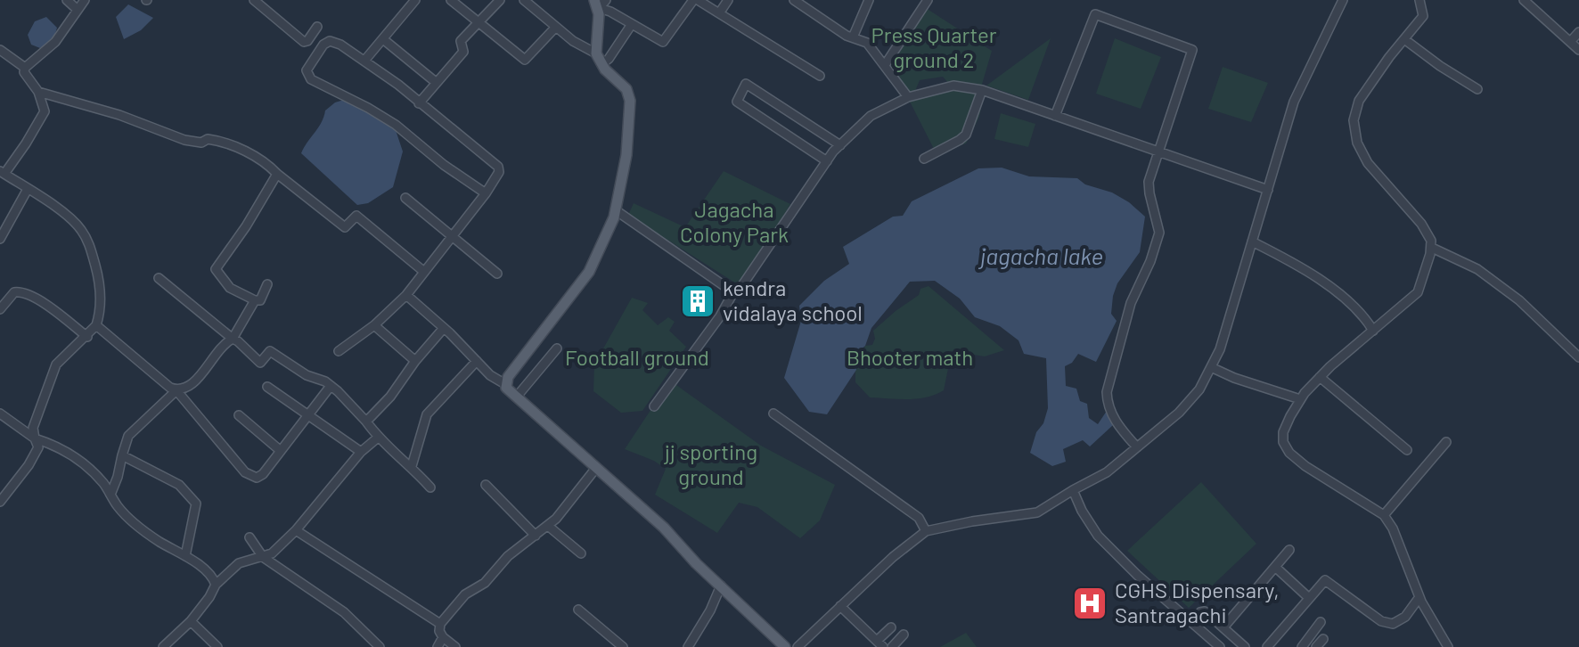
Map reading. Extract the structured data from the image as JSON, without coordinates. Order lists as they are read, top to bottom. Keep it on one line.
{"water":["jagacha lake"],"parks":["Press Quarter ground 2","Jagacha Colony Park","Football ground","Bhooter math","jj sporting ground"],"places":{"building":["kendra vidalaya school"],"hospital":["CGHS Dispensary, Santragachi"]}}
